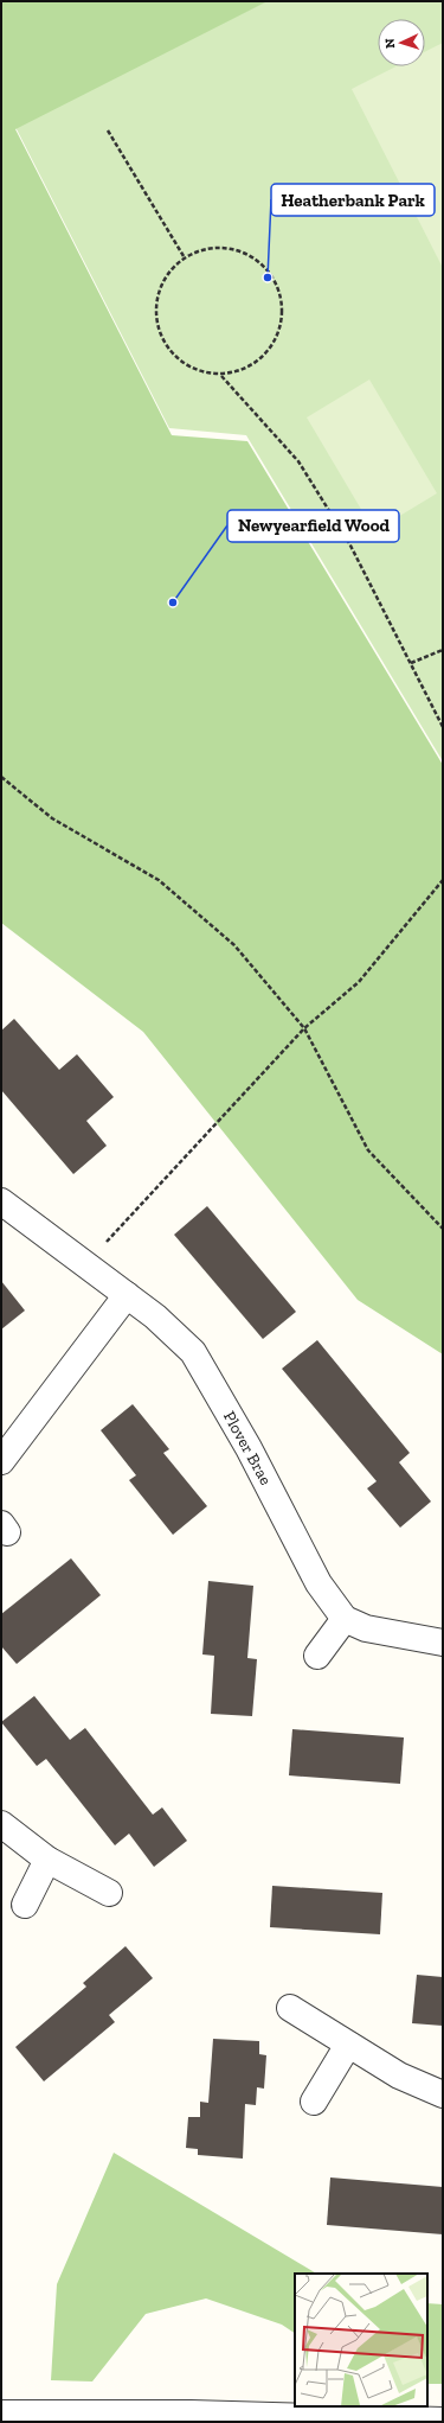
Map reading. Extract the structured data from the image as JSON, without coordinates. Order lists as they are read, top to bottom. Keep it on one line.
{"streets":{"street":["Plover Brae"]},"places":["Heatherbank Park","Newyearfield Wood"],"north":"left"}
